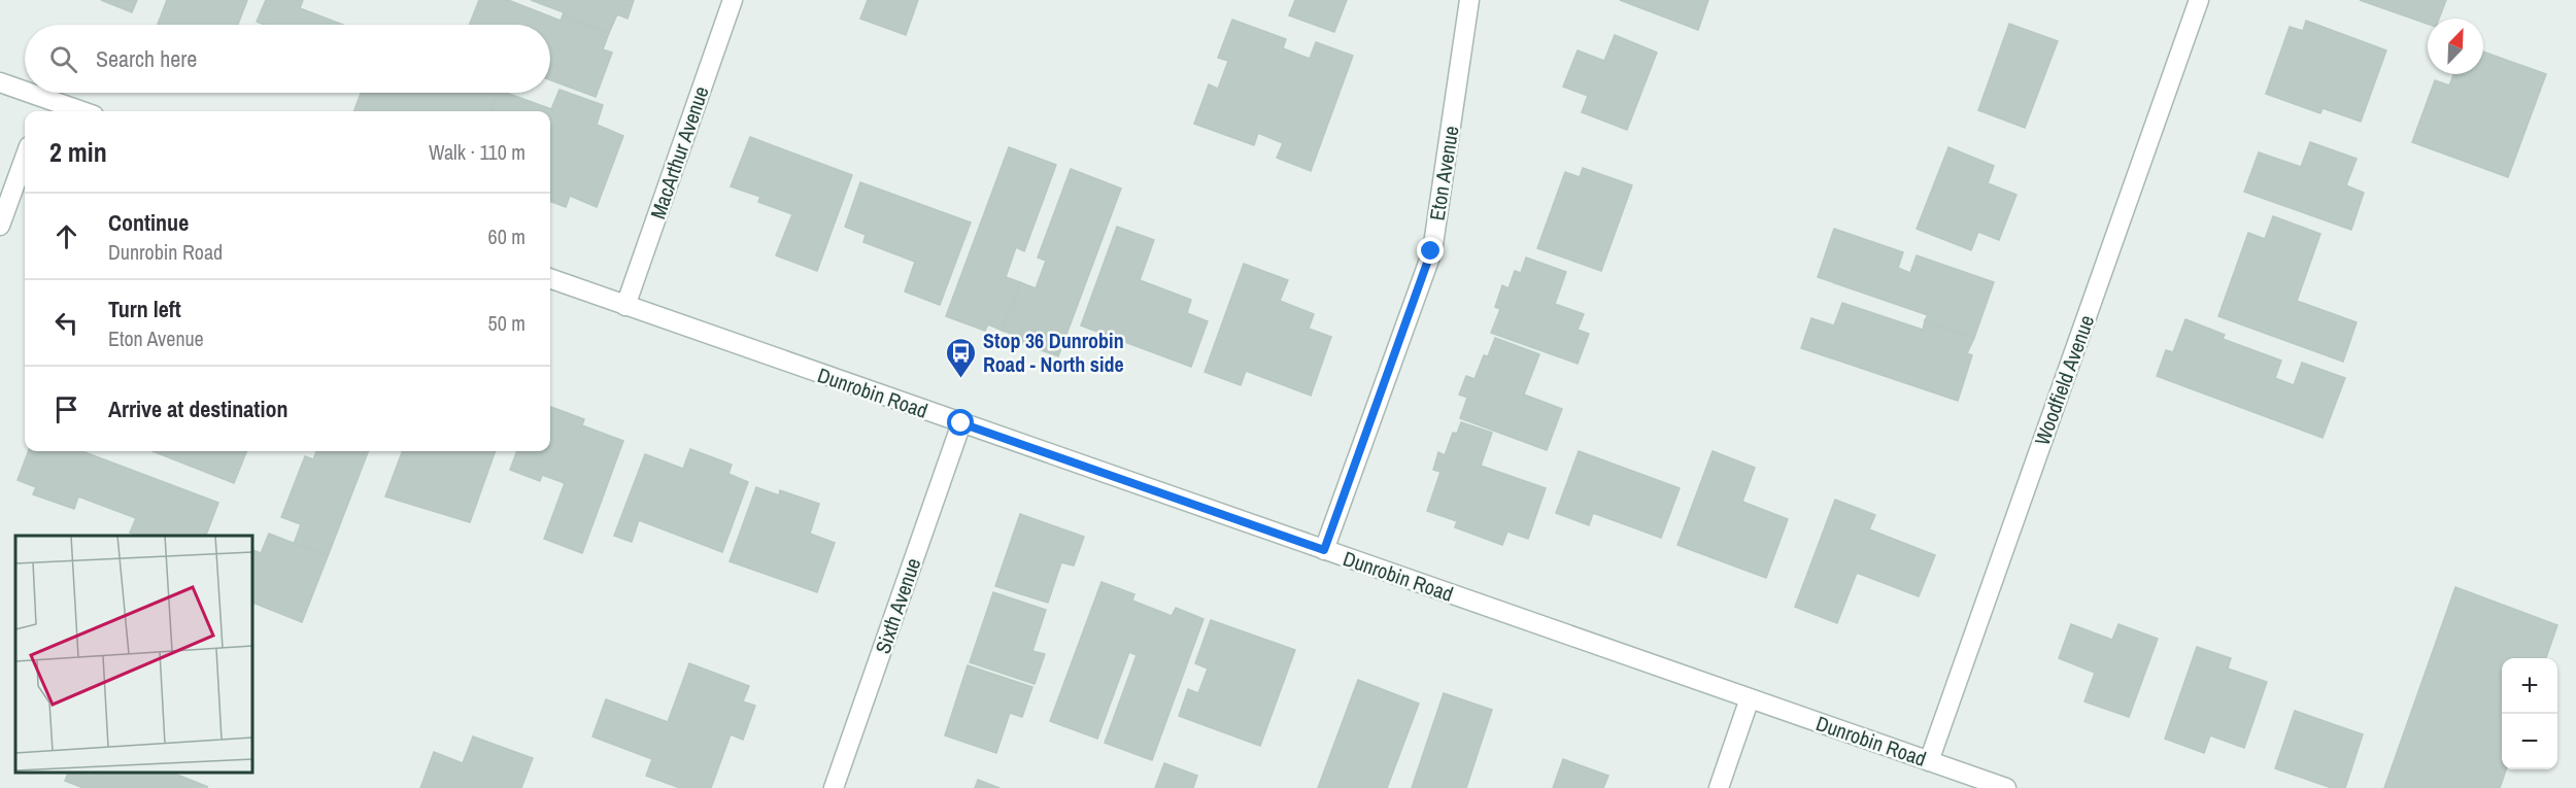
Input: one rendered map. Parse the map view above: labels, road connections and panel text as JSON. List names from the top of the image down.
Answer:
{
  "streets": {
    "street": [
      "MacArthur Avenue",
      "Eton Avenue",
      "Woodfield Avenue",
      "Dunrobin Road",
      "Sixth Avenue"
    ]
  },
  "crossings": [
    ["MacArthur Avenue", "Dunrobin Road"],
    ["Eton Avenue", "Dunrobin Road"],
    ["Woodfield Avenue", "Dunrobin Road"],
    ["Dunrobin Road", "Sixth Avenue"]
  ],
  "places": {
    "bus stop": ["Stop 36 Dunrobin Road - North side"]
  },
  "north": "top right",
  "page": {
    "search": "Search here",
    "heading": ["2 min", "Walk · 110 m"],
    "list": [
      ["Continue", "Dunrobin Road", "60 m"],
      ["Turn left", "Eton Avenue", "50 m"],
      "Arrive at destination"
    ],
    "map_buttons": ["+", "−"]
  }
}
